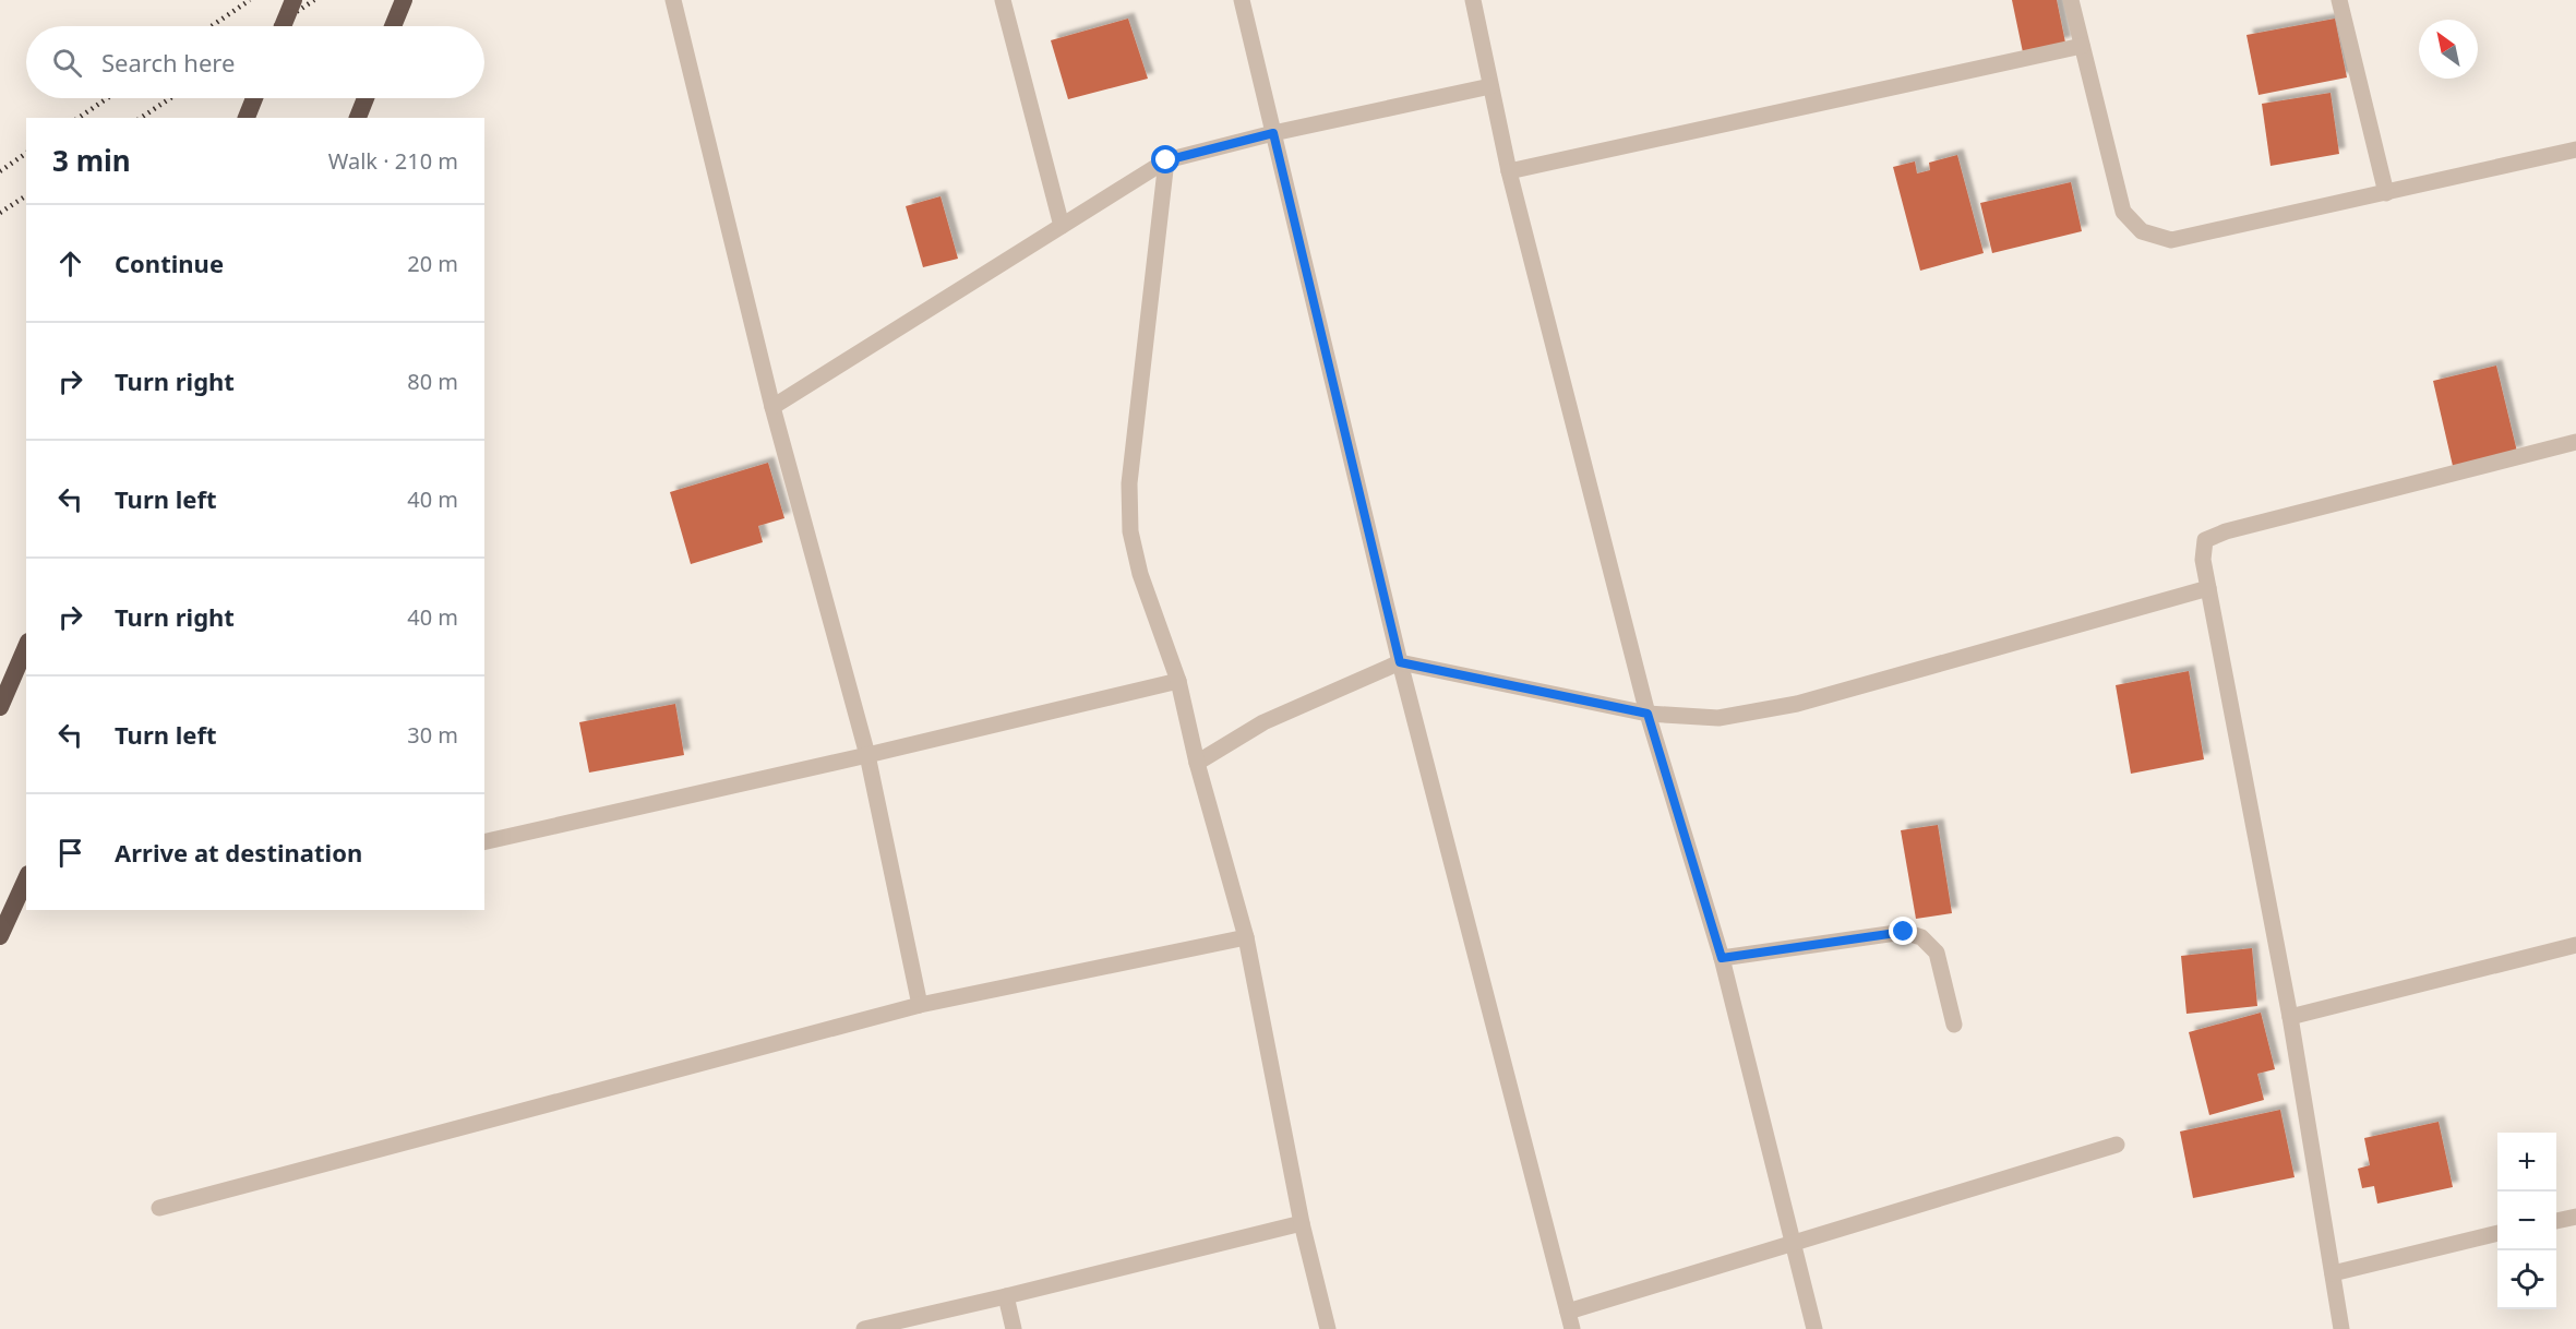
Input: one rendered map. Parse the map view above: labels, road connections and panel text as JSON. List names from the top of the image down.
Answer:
{
  "north": "top left",
  "page": {
    "search": "Search here",
    "heading": ["3 min", "Walk · 210 m"],
    "list": [
      ["Continue", "20 m"],
      ["Turn right", "80 m"],
      ["Turn left", "40 m"],
      ["Turn right", "40 m"],
      ["Turn left", "30 m"],
      "Arrive at destination"
    ],
    "map_buttons": ["+", "−"]
  }
}
